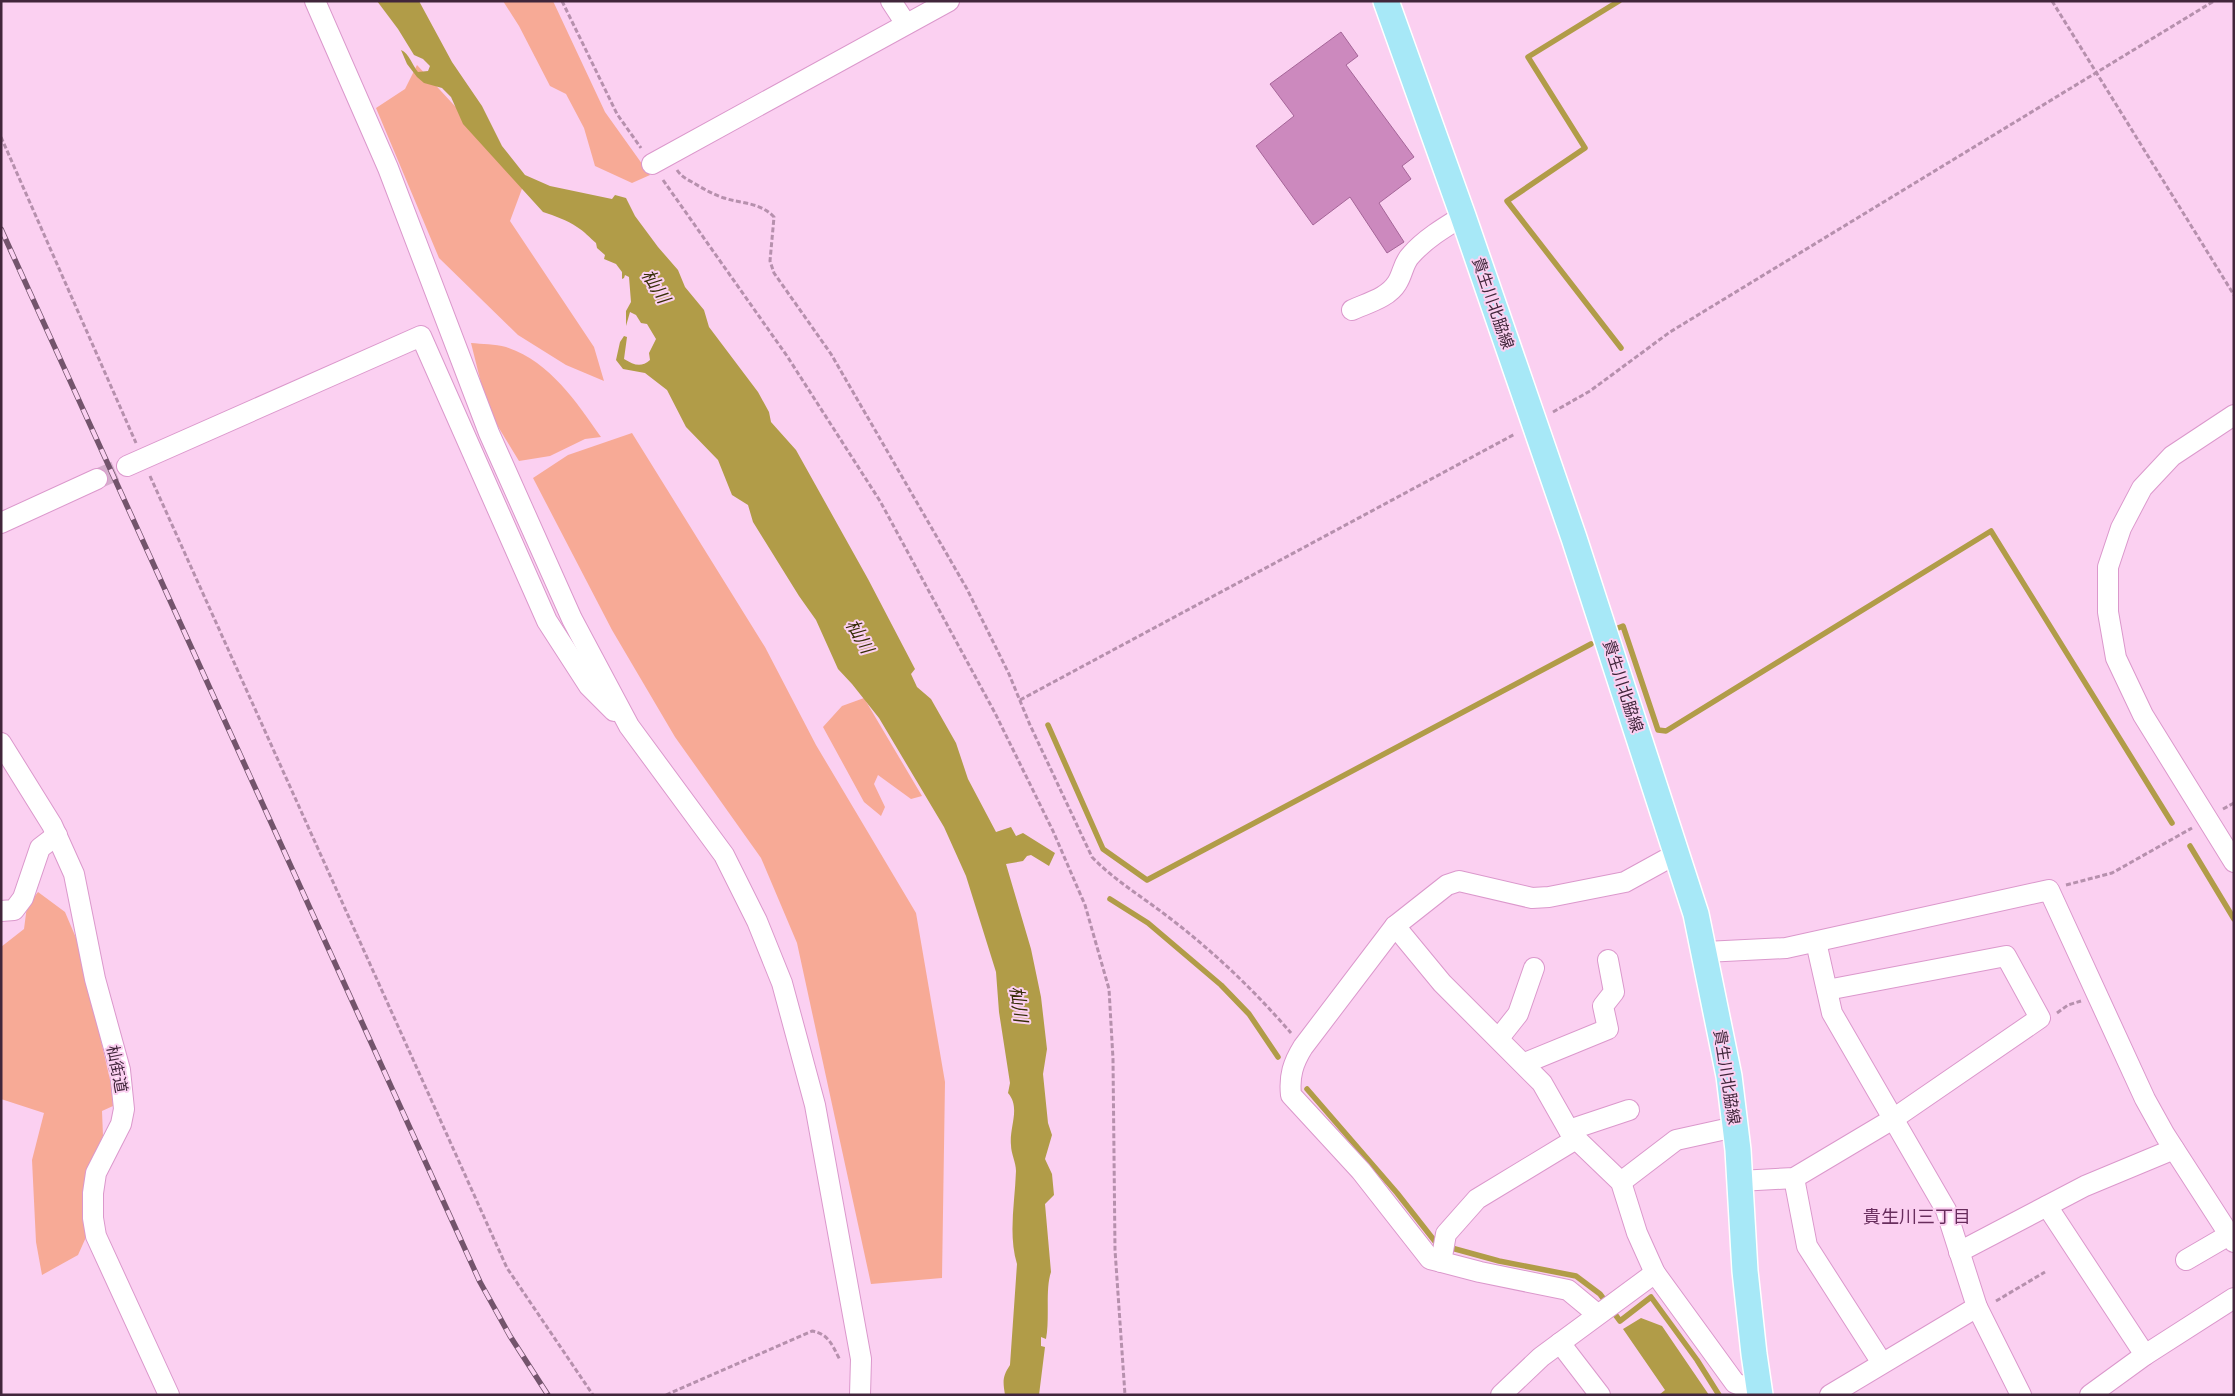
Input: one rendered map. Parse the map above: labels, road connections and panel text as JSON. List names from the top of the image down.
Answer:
{
  "streets": {
    "main road": ["貴生川北脇線"],
    "street": ["杣街道"]
  },
  "districts": ["貴生川三丁目"],
  "water": ["杣川"]
}
